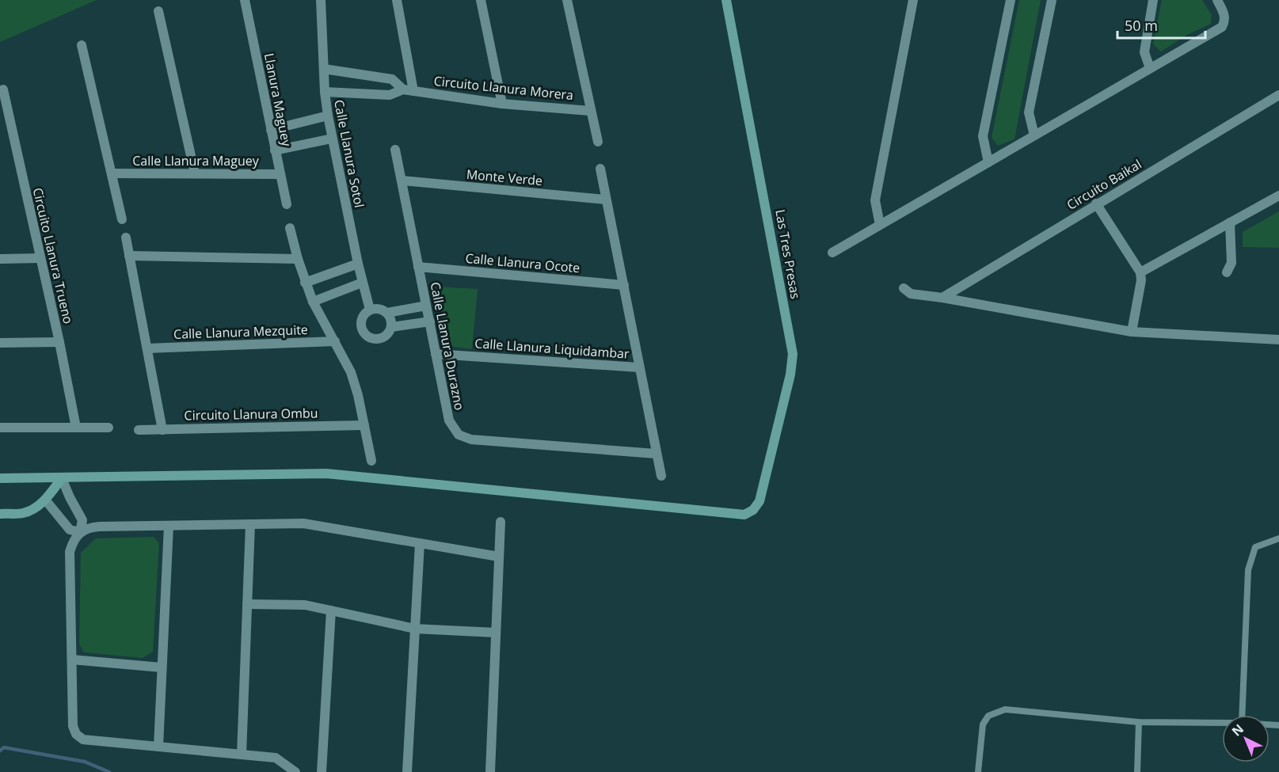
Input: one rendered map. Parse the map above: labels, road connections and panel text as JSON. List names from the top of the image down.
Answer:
{
  "streets": {
    "street": [
      "Circuito Llanura Morera",
      "Llanura Maguey",
      "Calle Llanura Sotol",
      "Calle Llanura Maguey",
      "Monte Verde",
      "Circuito Baikal",
      "Las Tres Presas",
      "Circuito Llanura Trueno",
      "Calle Llanura Ocote",
      "Calle Llanura Mezquite",
      "Calle Llanura Durazno",
      "Calle Llanura Liquidambar",
      "Circuito Llanura Ombu"
    ]
  },
  "crossings": [
    ["Circuito Llanura Morera", "Calle Llanura Sotol"],
    ["Llanura Maguey", "Calle Llanura Maguey"],
    ["Calle Llanura Sotol", "Calle Llanura Maguey"],
    ["Monte Verde", "Calle Llanura Durazno"],
    ["Calle Llanura Ocote", "Calle Llanura Durazno"],
    ["Calle Llanura Durazno", "Calle Llanura Liquidambar"]
  ],
  "scale_bar": "50 m",
  "north": "top left"
}
